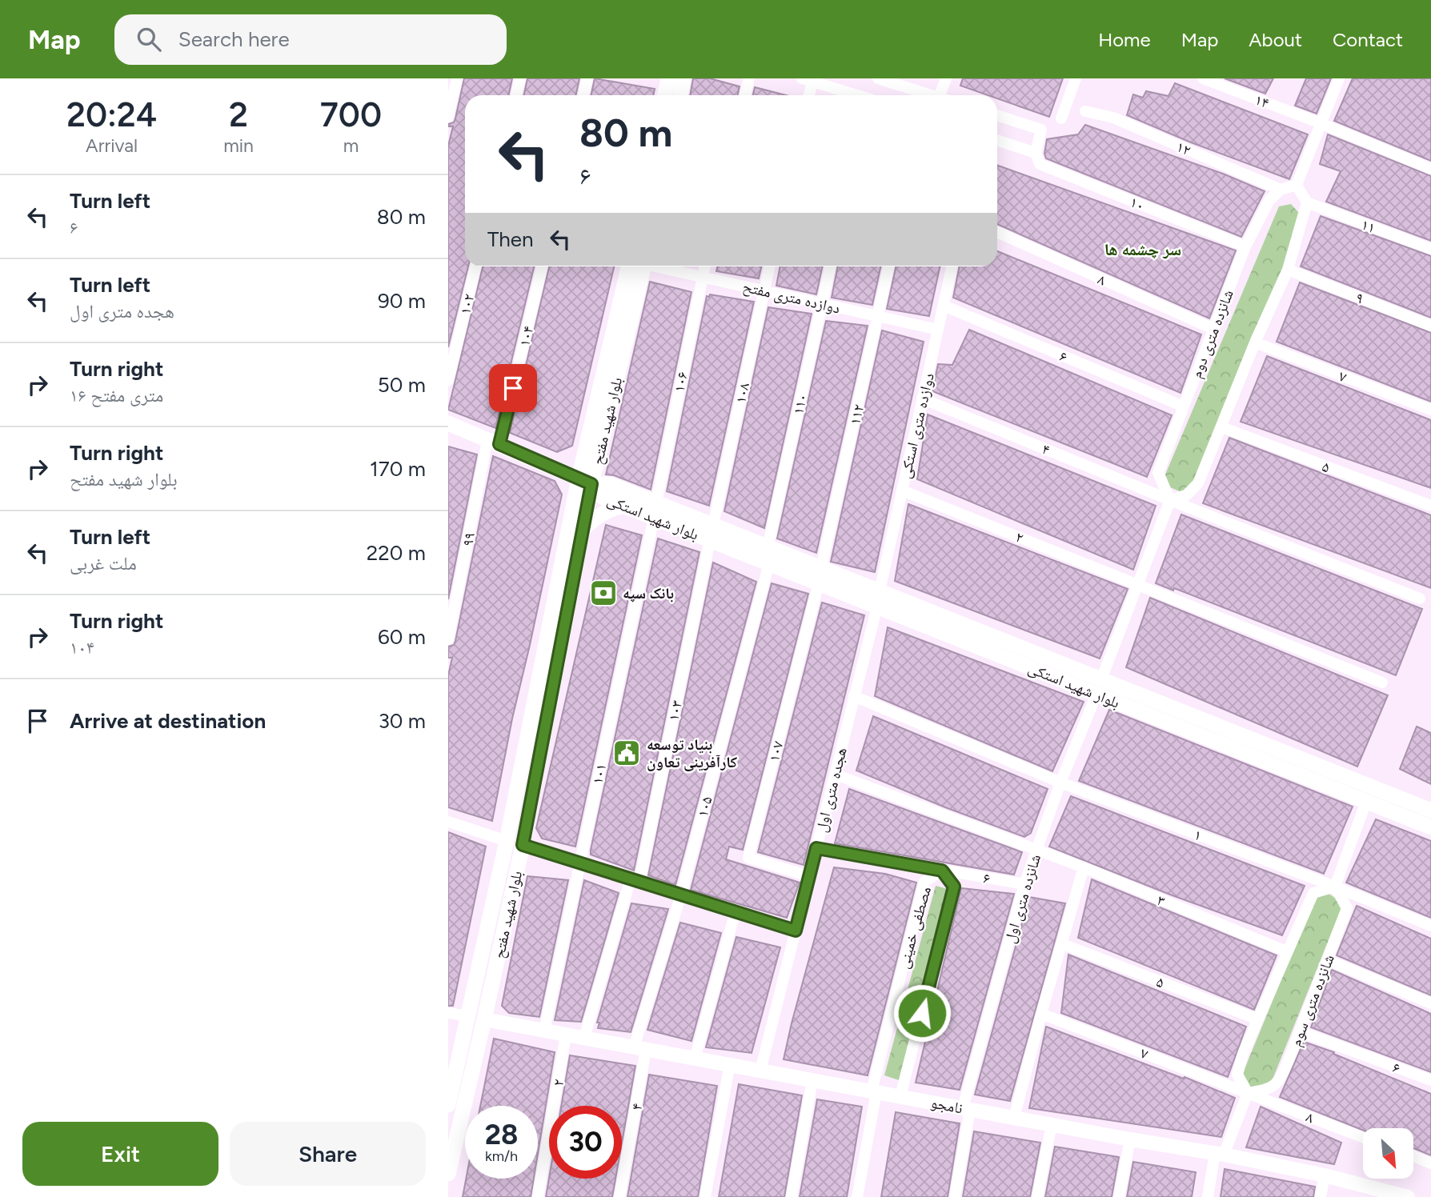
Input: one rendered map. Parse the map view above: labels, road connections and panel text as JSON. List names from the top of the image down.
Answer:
{
  "streets": {
    "main road": ["بلوار شهید مفتح", "بلوار شهید استکی"],
    "street": [
      "۱۴",
      "۱۲",
      "۱۰",
      "۱۱",
      "۸",
      "دوازده متری مفتح",
      "۹",
      "۱۰۲",
      "شانزده متری دوم",
      "۱۰۴",
      "۶",
      "۷",
      "۱۰۶",
      "۱۰۸",
      "۱۱۰",
      "۱۱۲",
      "دوازده متری استکی",
      "۴",
      "۵",
      "۲",
      "۹۹",
      "۱۰۳",
      "۱۰۷",
      "۱۰۱",
      "هجده متری اول",
      "۱۰۵",
      "۱",
      "شانزده متری اول",
      "۳",
      "مصطفی خمینی",
      "شانزده متری سوم",
      "نامجو"
    ]
  },
  "crossings": [
    ["۱۲", "شانزده متری دوم"],
    ["۱۰", "شانزده متری دوم"],
    ["۸", "شانزده متری دوم"],
    ["۸", "۷"],
    ["۸", "شانزده متری سوم"],
    ["دوازده متری مفتح", "۱۰۶"],
    ["دوازده متری مفتح", "۱۰۸"],
    ["دوازده متری مفتح", "۱۱۰"],
    ["دوازده متری مفتح", "۱۱۲"],
    ["دوازده متری مفتح", "دوازده متری استکی"],
    ["شانزده متری دوم", "۶"],
    ["شانزده متری دوم", "۴"],
    ["۱۰۴", "۹۹"],
    ["۶", "دوازده متری استکی"],
    ["۶", "هجده متری اول"],
    ["۶", "شانزده متری اول"],
    ["۶", "مصطفی خمینی"],
    ["۶", "شانزده متری سوم"],
    ["۷", "شانزده متری سوم"],
    ["۱۰۶", "بلوار شهید استکی"],
    ["۱۰۶", "۱۰۱"],
    ["۱۰۸", "بلوار شهید استکی"],
    ["۱۰۸", "۱۰۳"],
    ["۱۱۰", "بلوار شهید استکی"],
    ["۱۱۲", "بلوار شهید استکی"],
    ["۱۱۲", "۱۰۷"],
    ["بلوار شهید مفتح", "بلوار شهید استکی"],
    ["بلوار شهید مفتح", "نامجو"],
    ["دوازده متری استکی", "۴"],
    ["دوازده متری استکی", "بلوار شهید استکی"],
    ["دوازده متری استکی", "۲"],
    ["دوازده متری استکی", "هجده متری اول"],
    ["۴", "۱۰۵"],
    ["۴", "نامجو"],
    ["بلوار شهید استکی", "۱۰۳"],
    ["بلوار شهید استکی", "۱۰۷"],
    ["بلوار شهید استکی", "۱۰۱"],
    ["بلوار شهید استکی", "هجده متری اول"],
    ["بلوار شهید استکی", "۱۰۵"],
    ["بلوار شهید استکی", "شانزده متری اول"],
    ["۲", "نامجو"],
    ["۱۰۳", "نامجو"],
    ["۱۰۷", "هجده متری اول"],
    ["۱۰۱", "نامجو"],
    ["هجده متری اول", "نامجو"],
    ["۱۰۵", "نامجو"],
    ["۱", "شانزده متری اول"],
    ["۱", "شانزده متری سوم"],
    ["شانزده متری اول", "۳"],
    ["شانزده متری اول", "نامجو"],
    ["مصطفی خمینی", "نامجو"]
  ],
  "districts": ["سر چشمه ها"],
  "places": {
    "bank": ["بانک سپه"],
    "public building": ["بنیاد توسعه کارآفرینی تعاون"]
  },
  "north": "bottom right",
  "page": {
    "header": "Map",
    "search": "Search here",
    "nav": [
      "Home",
      "Map",
      "About",
      "Contact"
    ],
    "eta": [
      "20:24",
      "Arrival",
      "2",
      "min",
      "700",
      "m"
    ],
    "turn": ["80 m", "۶"],
    "list": [
      {
        "name": "Turn left",
        "note": "۶",
        "value": "80 m"
      },
      {
        "name": "Turn left",
        "note": "هجده متری اول",
        "value": "90 m"
      },
      {
        "name": "Turn right",
        "note": "۱۶ متری مفتح",
        "value": "50 m"
      },
      {
        "name": "Turn right",
        "note": "بلوار شهید مفتح",
        "value": "170 m"
      },
      {
        "name": "Turn left",
        "note": "ملت غربی",
        "value": "220 m"
      },
      {
        "name": "Turn right",
        "note": "۱۰۴",
        "value": "60 m"
      },
      {
        "name": "Arrive at destination",
        "value": "30 m"
      }
    ],
    "then": "Then",
    "speed": "28 km/h",
    "limit": "30",
    "buttons": ["Exit", "Share"]
  }
}
